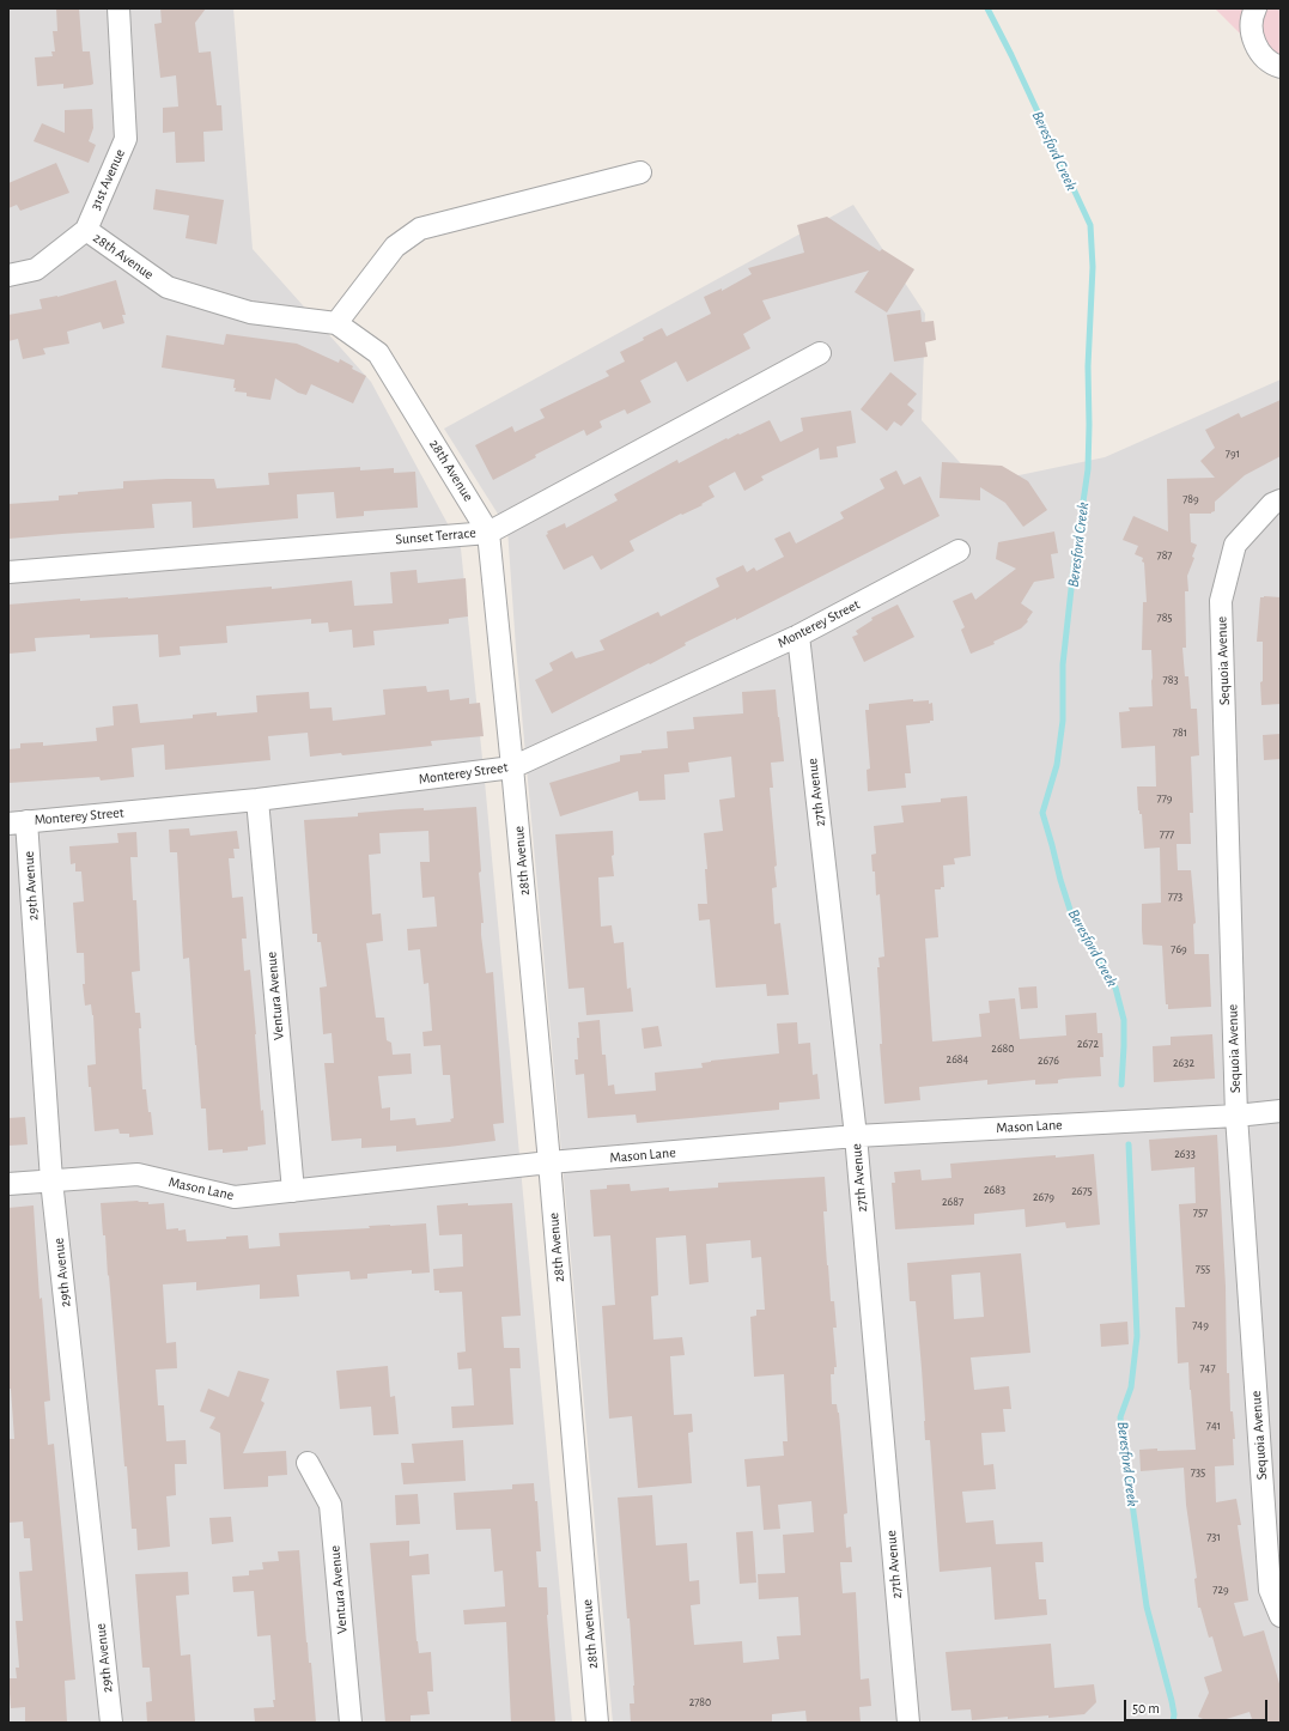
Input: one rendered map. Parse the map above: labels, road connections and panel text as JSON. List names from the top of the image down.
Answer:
{
  "streets": {
    "street": [
      "31st Avenue",
      "28th Avenue",
      "Sunset Terrace",
      "Monterey Street",
      "Sequoia Avenue",
      "27th Avenue",
      "29th Avenue",
      "Ventura Avenue",
      "Mason Lane"
    ]
  },
  "crossings": [
    ["31st Avenue", "28th Avenue"],
    ["28th Avenue", "Sunset Terrace"],
    ["28th Avenue", "Monterey Street"],
    ["28th Avenue", "Mason Lane"],
    ["Monterey Street", "27th Avenue"],
    ["Monterey Street", "29th Avenue"],
    ["Monterey Street", "Ventura Avenue"],
    ["Sequoia Avenue", "Mason Lane"],
    ["27th Avenue", "Mason Lane"],
    ["29th Avenue", "Mason Lane"],
    ["Ventura Avenue", "Mason Lane"]
  ],
  "water": ["Beresford Creek"],
  "house_numbers": [
    "791",
    "789",
    "787",
    "785",
    "783",
    "781",
    "779",
    "777",
    "773",
    "769",
    "2672",
    "2680",
    "2684",
    "2676",
    "2632",
    "2633",
    "2683",
    "2675",
    "2679",
    "2687",
    "757",
    "755",
    "749",
    "747",
    "741",
    "735",
    "731",
    "729",
    "2780"
  ],
  "scale_bar": "50 m"
}
